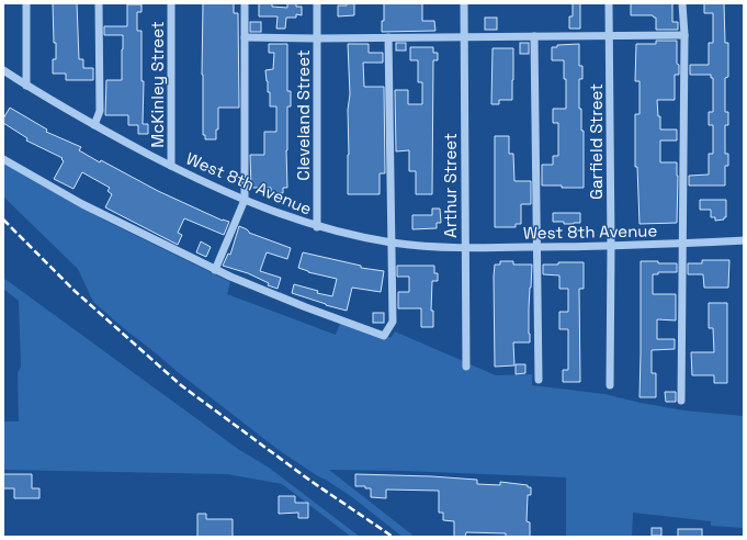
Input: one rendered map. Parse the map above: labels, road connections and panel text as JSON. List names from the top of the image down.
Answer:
{
  "streets": {
    "street": [
      "McKinley Street",
      "Cleveland Street",
      "Garfield Street",
      "West 8th Avenue",
      "Arthur Street"
    ]
  },
  "crossings": [
    ["McKinley Street", "West 8th Avenue"],
    ["Cleveland Street", "West 8th Avenue"],
    ["Garfield Street", "West 8th Avenue"],
    ["West 8th Avenue", "Arthur Street"]
  ]
}
